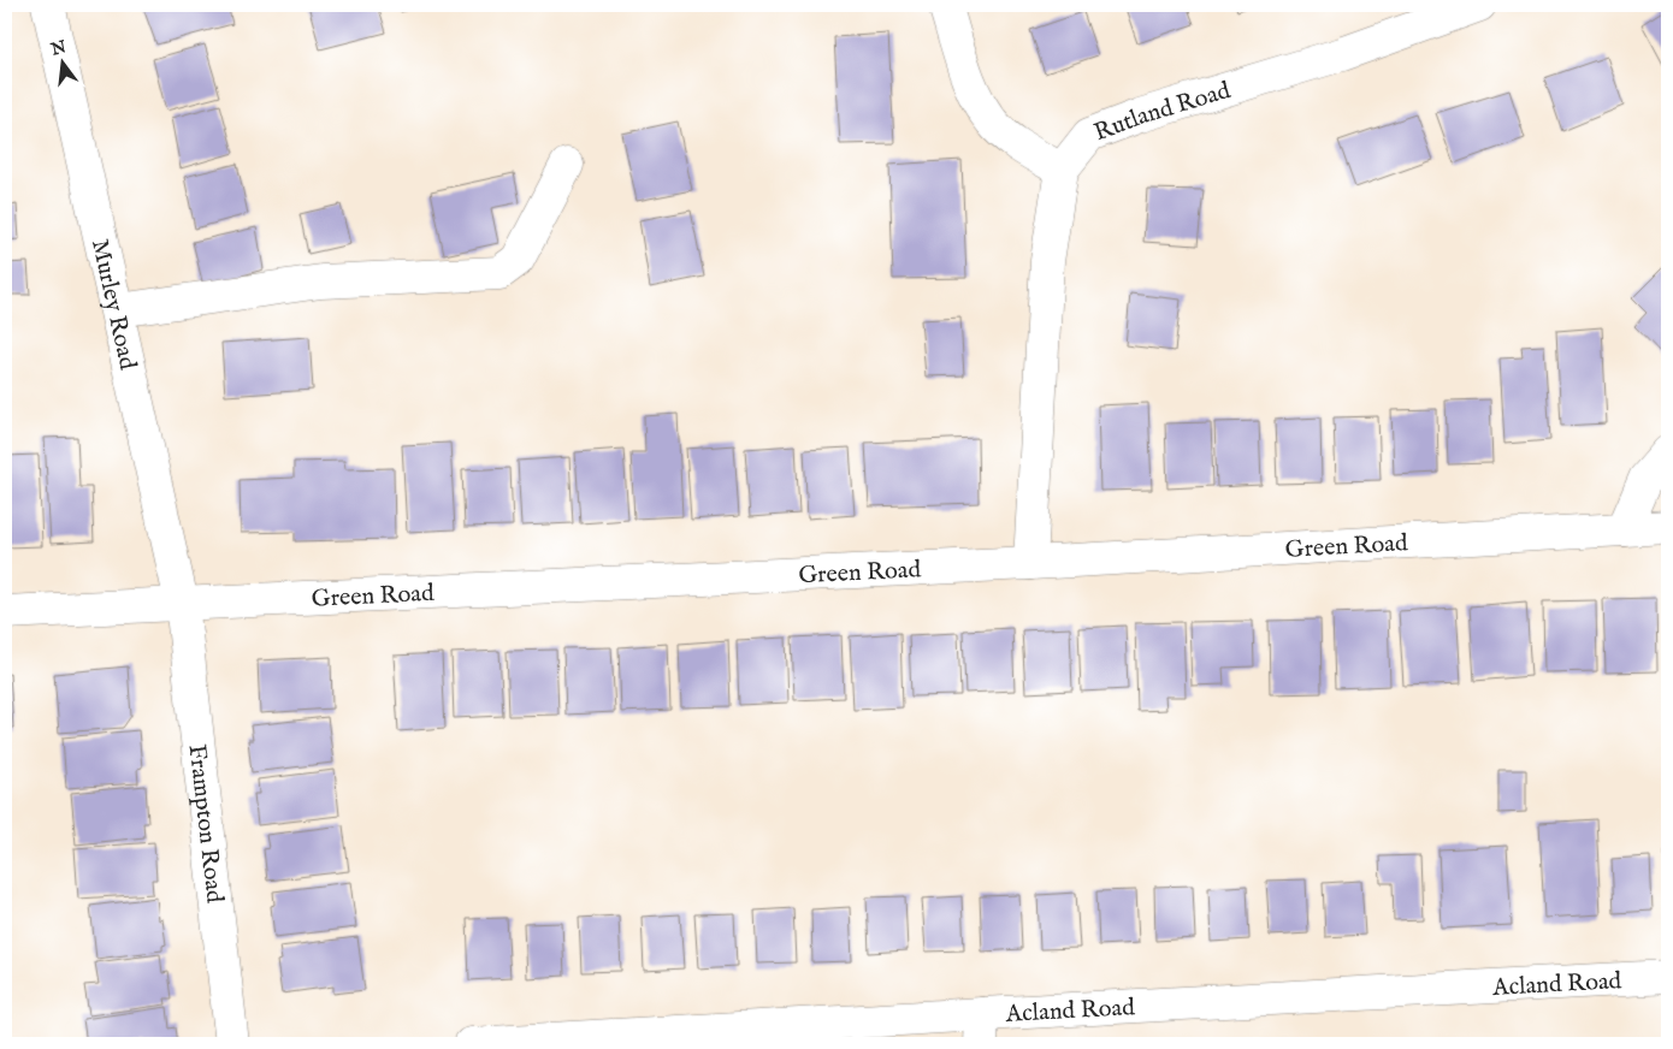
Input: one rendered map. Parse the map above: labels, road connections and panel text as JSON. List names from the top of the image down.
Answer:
{
  "streets": {
    "street": [
      "Rutland Road",
      "Murley Road",
      "Green Road",
      "Frampton Road",
      "Acland Road"
    ]
  },
  "crossings": [
    ["Rutland Road", "Green Road"],
    ["Murley Road", "Green Road"],
    ["Murley Road", "Frampton Road"],
    ["Green Road", "Frampton Road"]
  ],
  "north": "top"
}
